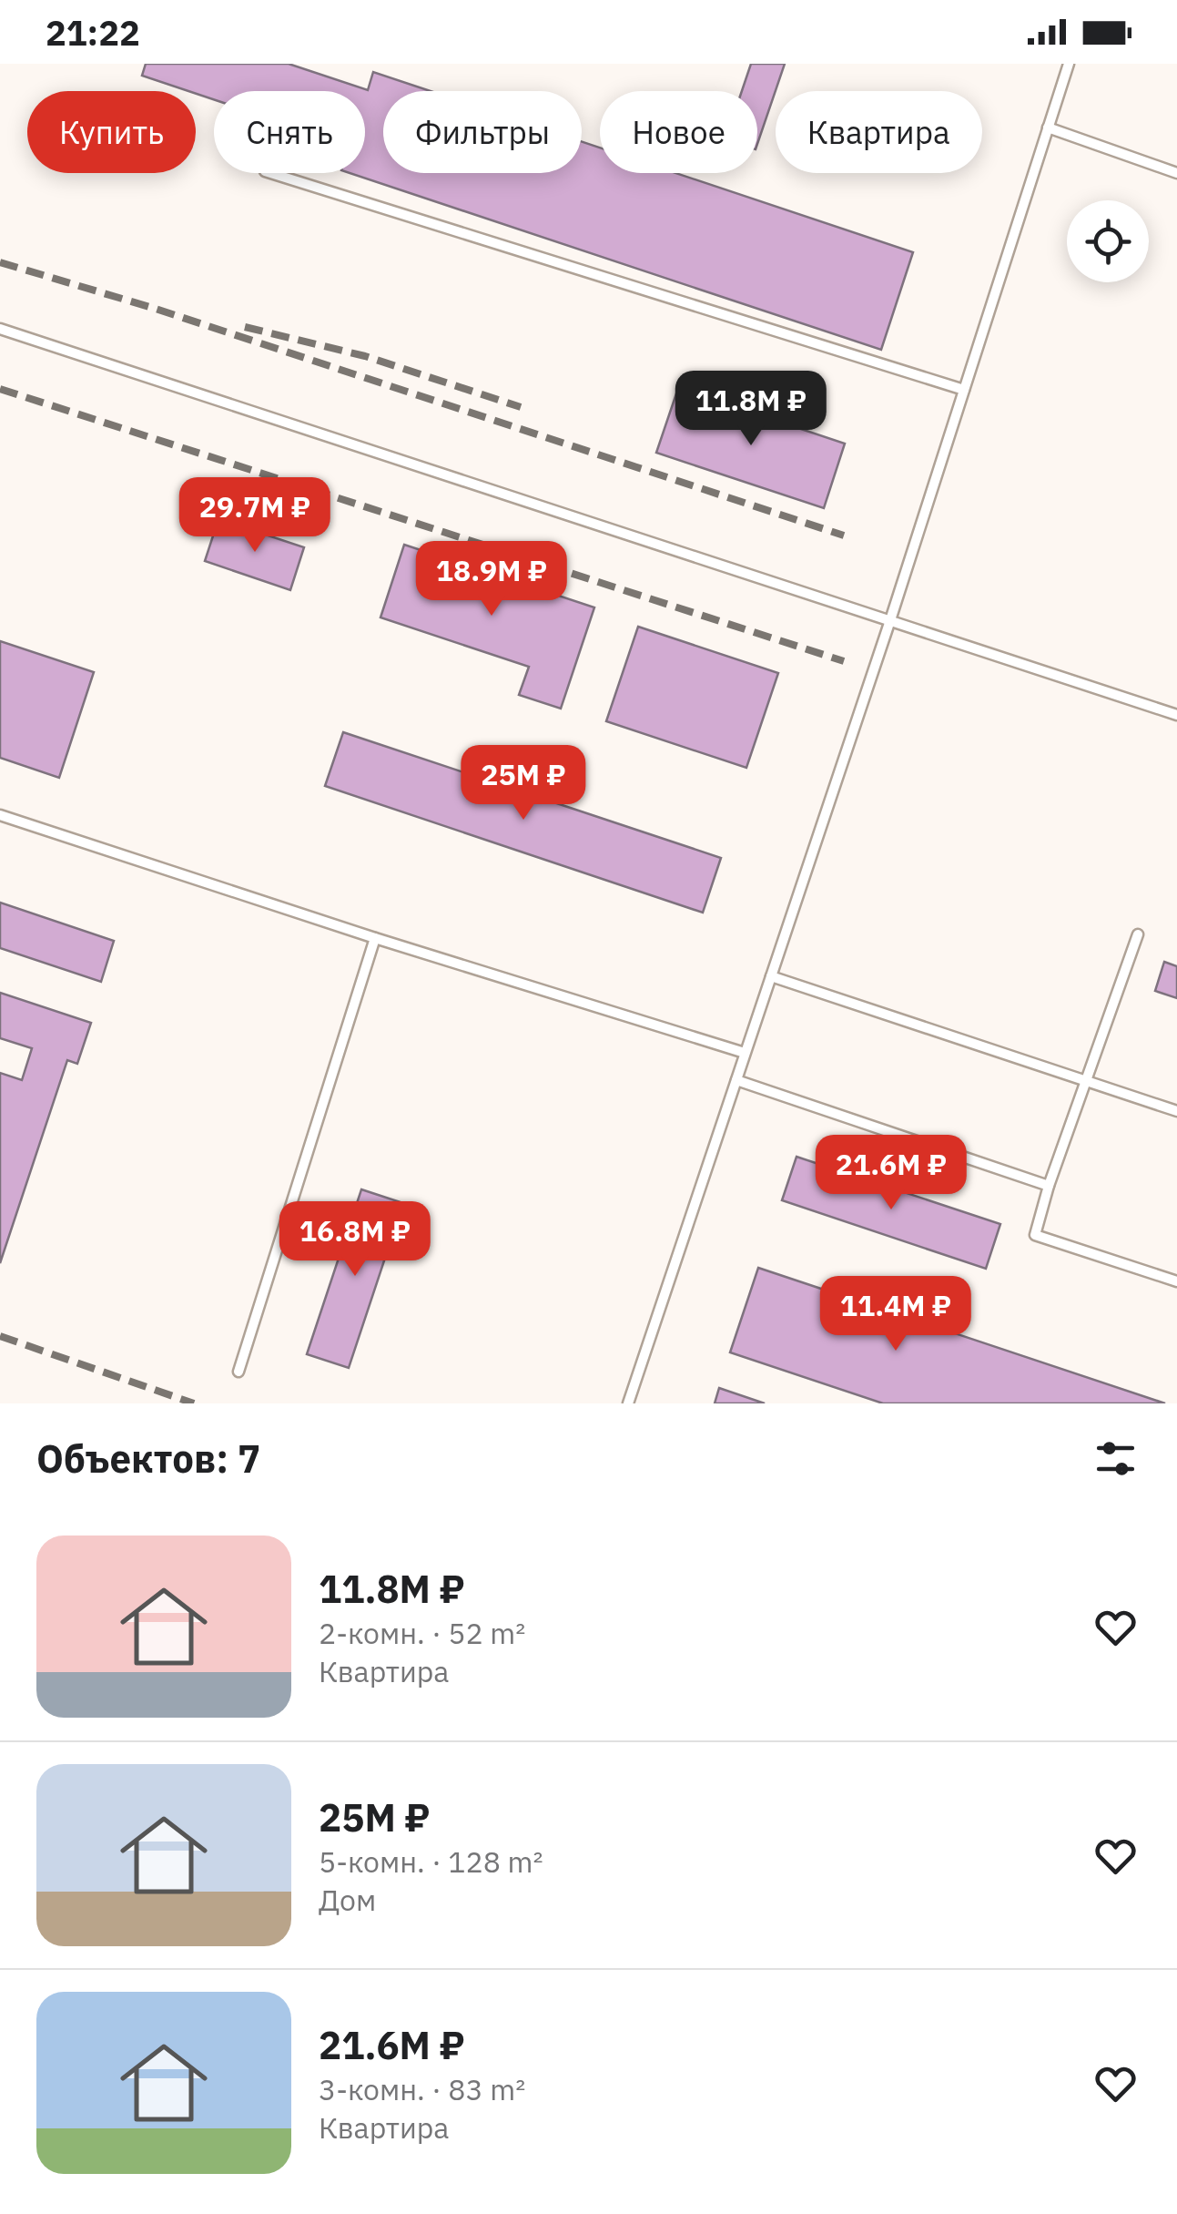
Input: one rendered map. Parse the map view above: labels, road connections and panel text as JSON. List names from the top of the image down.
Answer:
{
  "page": {
    "status": "21:22",
    "chip": [
      "Купить",
      "Снять",
      "Фильтры",
      "Новое",
      "Квартира"
    ],
    "price": [
      "11.8M ₽",
      "29.7M ₽",
      "18.9M ₽",
      "25M ₽",
      "21.6M ₽",
      "16.8M ₽",
      "11.4M ₽"
    ],
    "heading": "Объектов: 7",
    "list": [
      {
        "name": "11.8M ₽",
        "note": "2-комн. · 52 m² · Квартира"
      },
      {
        "name": "25M ₽",
        "note": "5-комн. · 128 m² · Дом"
      },
      {
        "name": "21.6M ₽",
        "note": "3-комн. · 83 m² · Квартира"
      }
    ]
  }
}
